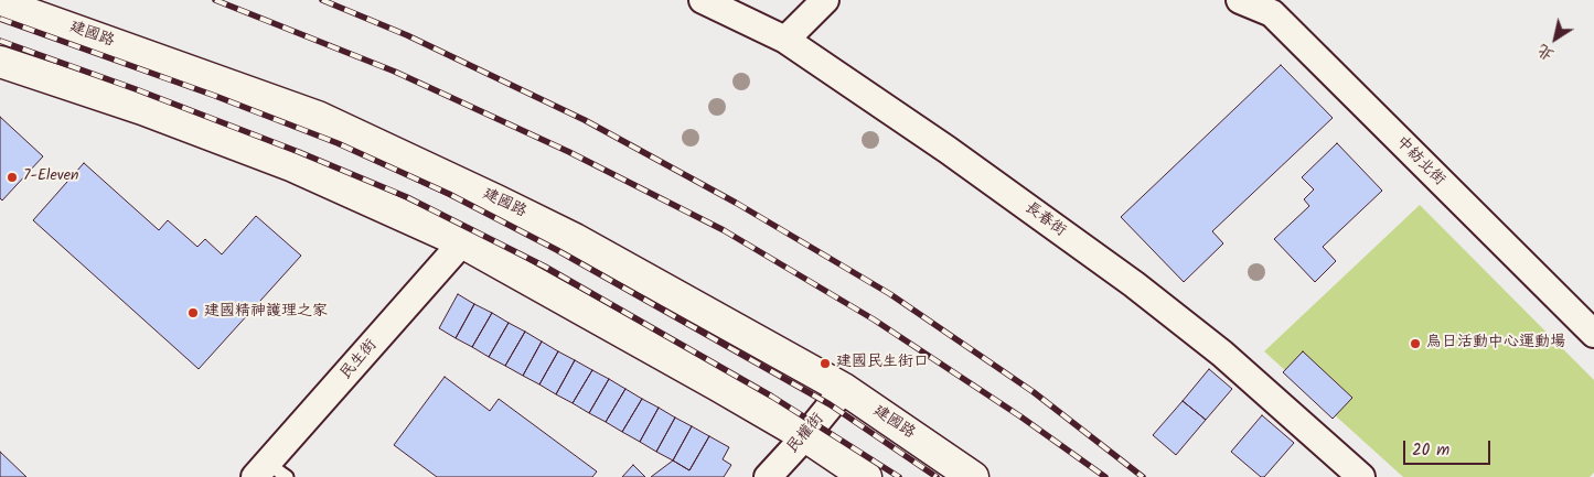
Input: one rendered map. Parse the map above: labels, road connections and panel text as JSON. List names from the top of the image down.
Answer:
{
  "streets": {
    "main road": ["建國路"],
    "street": [
      "中紡北街",
      "長春街",
      "民生街",
      "民權街"
    ]
  },
  "crossings": [
    ["建國路", "民權街"]
  ],
  "places": [
    "7-Eleven",
    "建國精神護理之家",
    "烏日活動中心運動場",
    "建國民生街口"
  ],
  "scale_bar": "20 m",
  "north": "bottom left"
}
